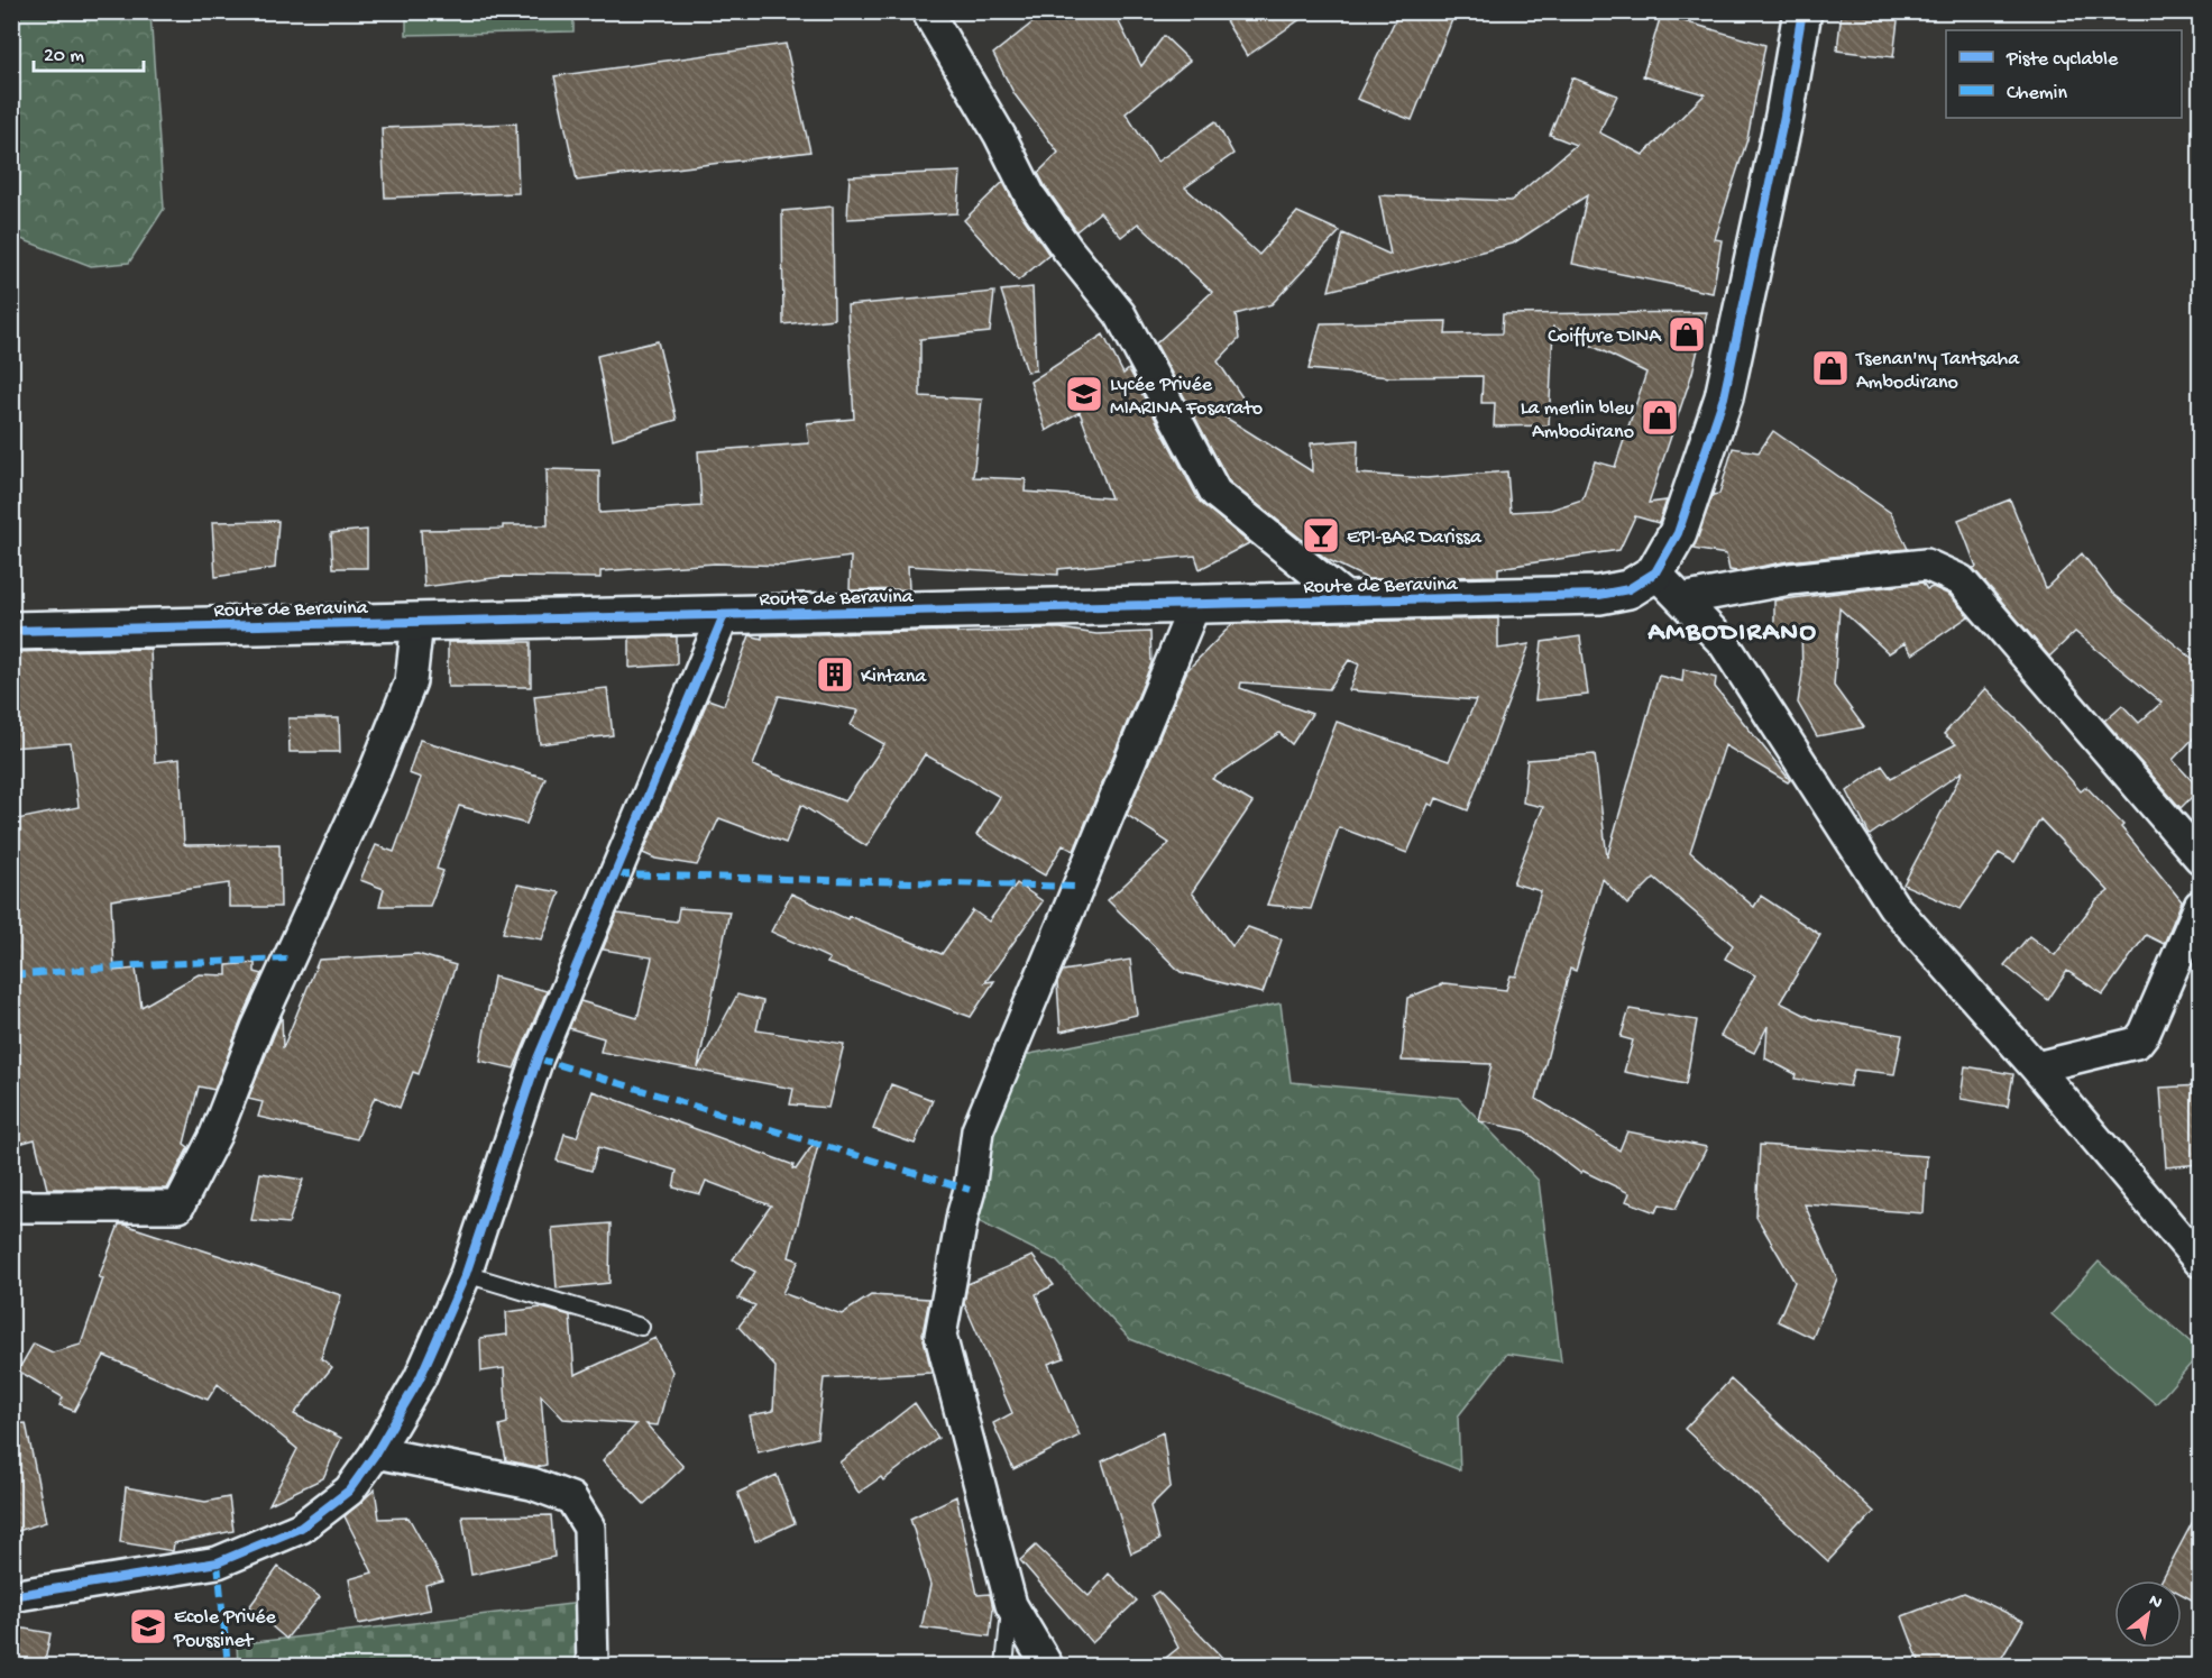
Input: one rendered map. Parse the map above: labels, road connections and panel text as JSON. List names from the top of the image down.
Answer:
{
  "streets": {
    "street": ["Route de Beravina"]
  },
  "districts": ["AMBODIRANO"],
  "places": {
    "shop": ["Coiffure DINA", "Tsenan'ny Tantsaha Ambodirano", "La merlin bleu Ambodirano"],
    "school or university": ["Lycée Privée MIARINA Fosarato", "Ecole Privée Poussinet"],
    "bar": ["EPI-BAR Darissa"],
    "building": ["Kintana"]
  },
  "legend": ["Piste cyclable", "Chemin"],
  "scale_bar": "20 m",
  "north": "top right"
}
